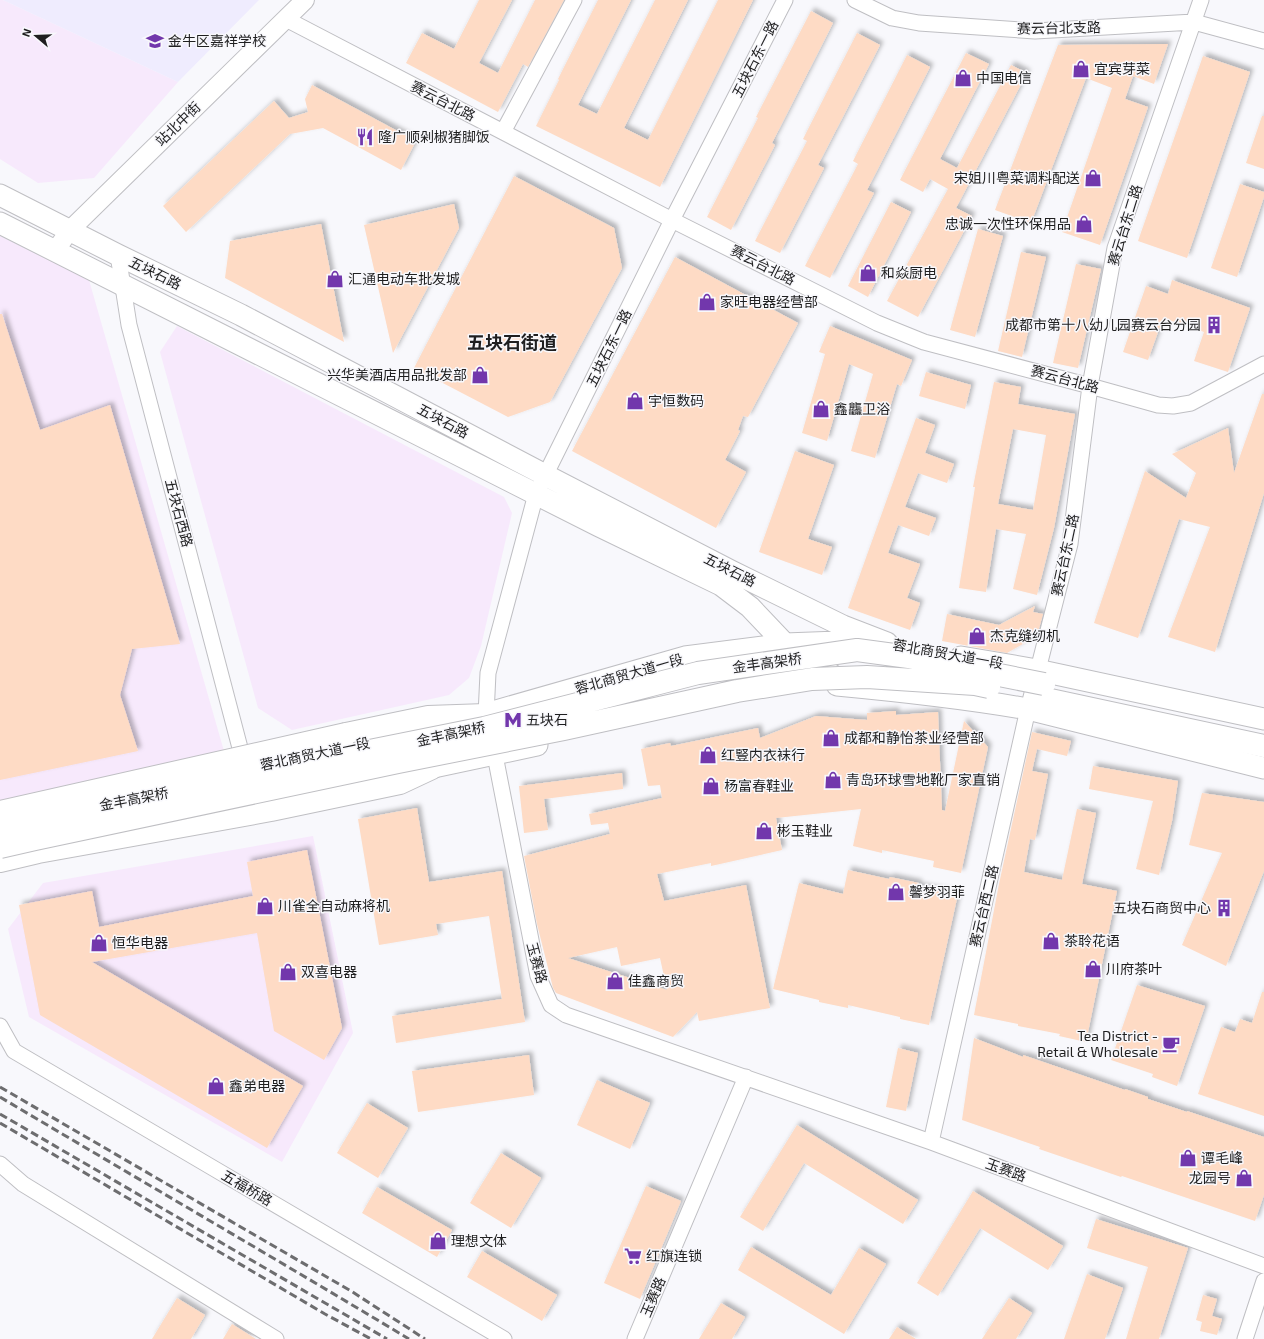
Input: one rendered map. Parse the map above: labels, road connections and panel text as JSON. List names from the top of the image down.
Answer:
{
  "streets": {
    "highway": ["蓉北商贸大道一段", "金丰高架桥"],
    "main road": ["五块石路"],
    "street": [
      "赛云台北支路",
      "五块石东一路",
      "赛云台北路",
      "站北中街",
      "赛云台东二路",
      "五块石西路",
      "赛云台西二路",
      "玉赛路",
      "五福桥路"
    ]
  },
  "crossings": [
    ["赛云台北支路", "赛云台东二路"],
    ["五块石东一路", "赛云台北路"],
    ["五块石东一路", "五块石路"],
    ["五块石东一路", "蓉北商贸大道一段"],
    ["五块石东一路", "玉赛路"],
    ["赛云台北路", "站北中街"],
    ["赛云台北路", "赛云台东二路"],
    ["站北中街", "五块石路"],
    ["赛云台东二路", "蓉北商贸大道一段"],
    ["赛云台东二路", "金丰高架桥"],
    ["赛云台东二路", "赛云台西二路"],
    ["五块石路", "五块石西路"],
    ["五块石路", "蓉北商贸大道一段"],
    ["五块石西路", "蓉北商贸大道一段"],
    ["蓉北商贸大道一段", "金丰高架桥"],
    ["蓉北商贸大道一段", "赛云台西二路"],
    ["蓉北商贸大道一段", "玉赛路"],
    ["金丰高架桥", "赛云台西二路"],
    ["赛云台西二路", "玉赛路"]
  ],
  "districts": ["五块石街道"],
  "places": {
    "school or university": ["金牛区嘉祥学校"],
    "shop": [
      "宜宾芽菜",
      "中国电信",
      "宋姐川粤菜调料配送",
      "忠诚一次性环保用品",
      "和焱厨电",
      "汇通电动车批发城",
      "家旺电器经营部",
      "兴华美酒店用品批发部",
      "宇恒数码",
      "鑫龘卫浴",
      "杰克缝纫机",
      "成都和静怡茶业经营部",
      "红豎内衣袜行",
      "青岛环球雪地靴厂家直销",
      "杨富春鞋业",
      "彬玉鞋业",
      "馨梦羽菲",
      "川雀全自动麻将机",
      "茶聆花语",
      "恒华电器",
      "川府茶叶",
      "双喜电器",
      "佳鑫商贸",
      "鑫弟电器",
      "谭毛峰",
      "龙园号",
      "理想文体"
    ],
    "restaurant": ["隆广顺剁椒猪脚饭"],
    "building": ["成都市第十八幼儿园赛云台分园", "五块石商贸中心"],
    "metro station": ["五块石"],
    "cafe": ["Tea District - Retail & Wholesale"],
    "supermarket": ["红旗连锁"]
  },
  "north": "left"
}
